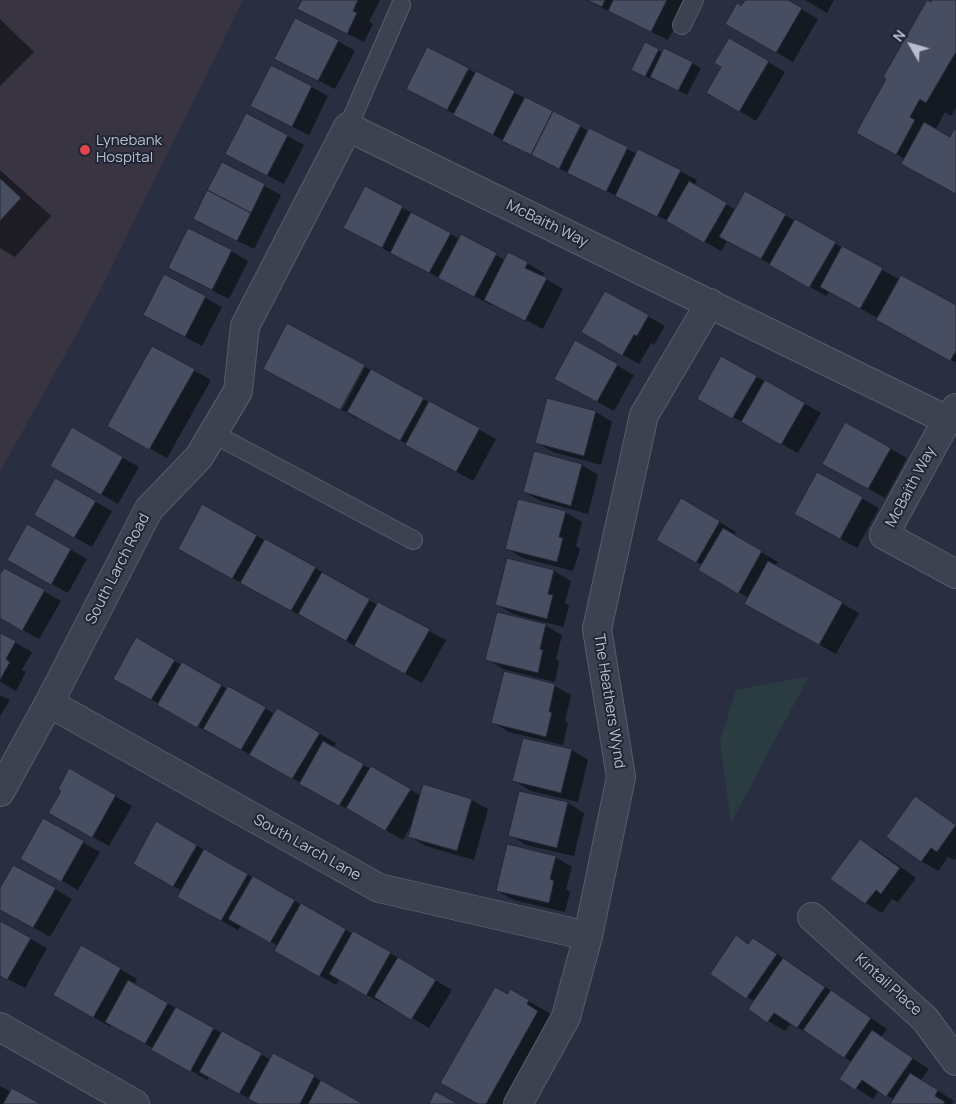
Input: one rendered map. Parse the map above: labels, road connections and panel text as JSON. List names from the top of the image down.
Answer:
{
  "streets": {
    "street": [
      "McBaith Way",
      "South Larch Road",
      "The Heathers Wynd",
      "South Larch Lane",
      "Kintail Place"
    ]
  },
  "crossings": [
    ["McBaith Way", "South Larch Road"],
    ["McBaith Way", "The Heathers Wynd"],
    ["South Larch Road", "South Larch Lane"],
    ["The Heathers Wynd", "South Larch Lane"]
  ],
  "places": ["Lynebank Hospital"],
  "north": "top left"
}
